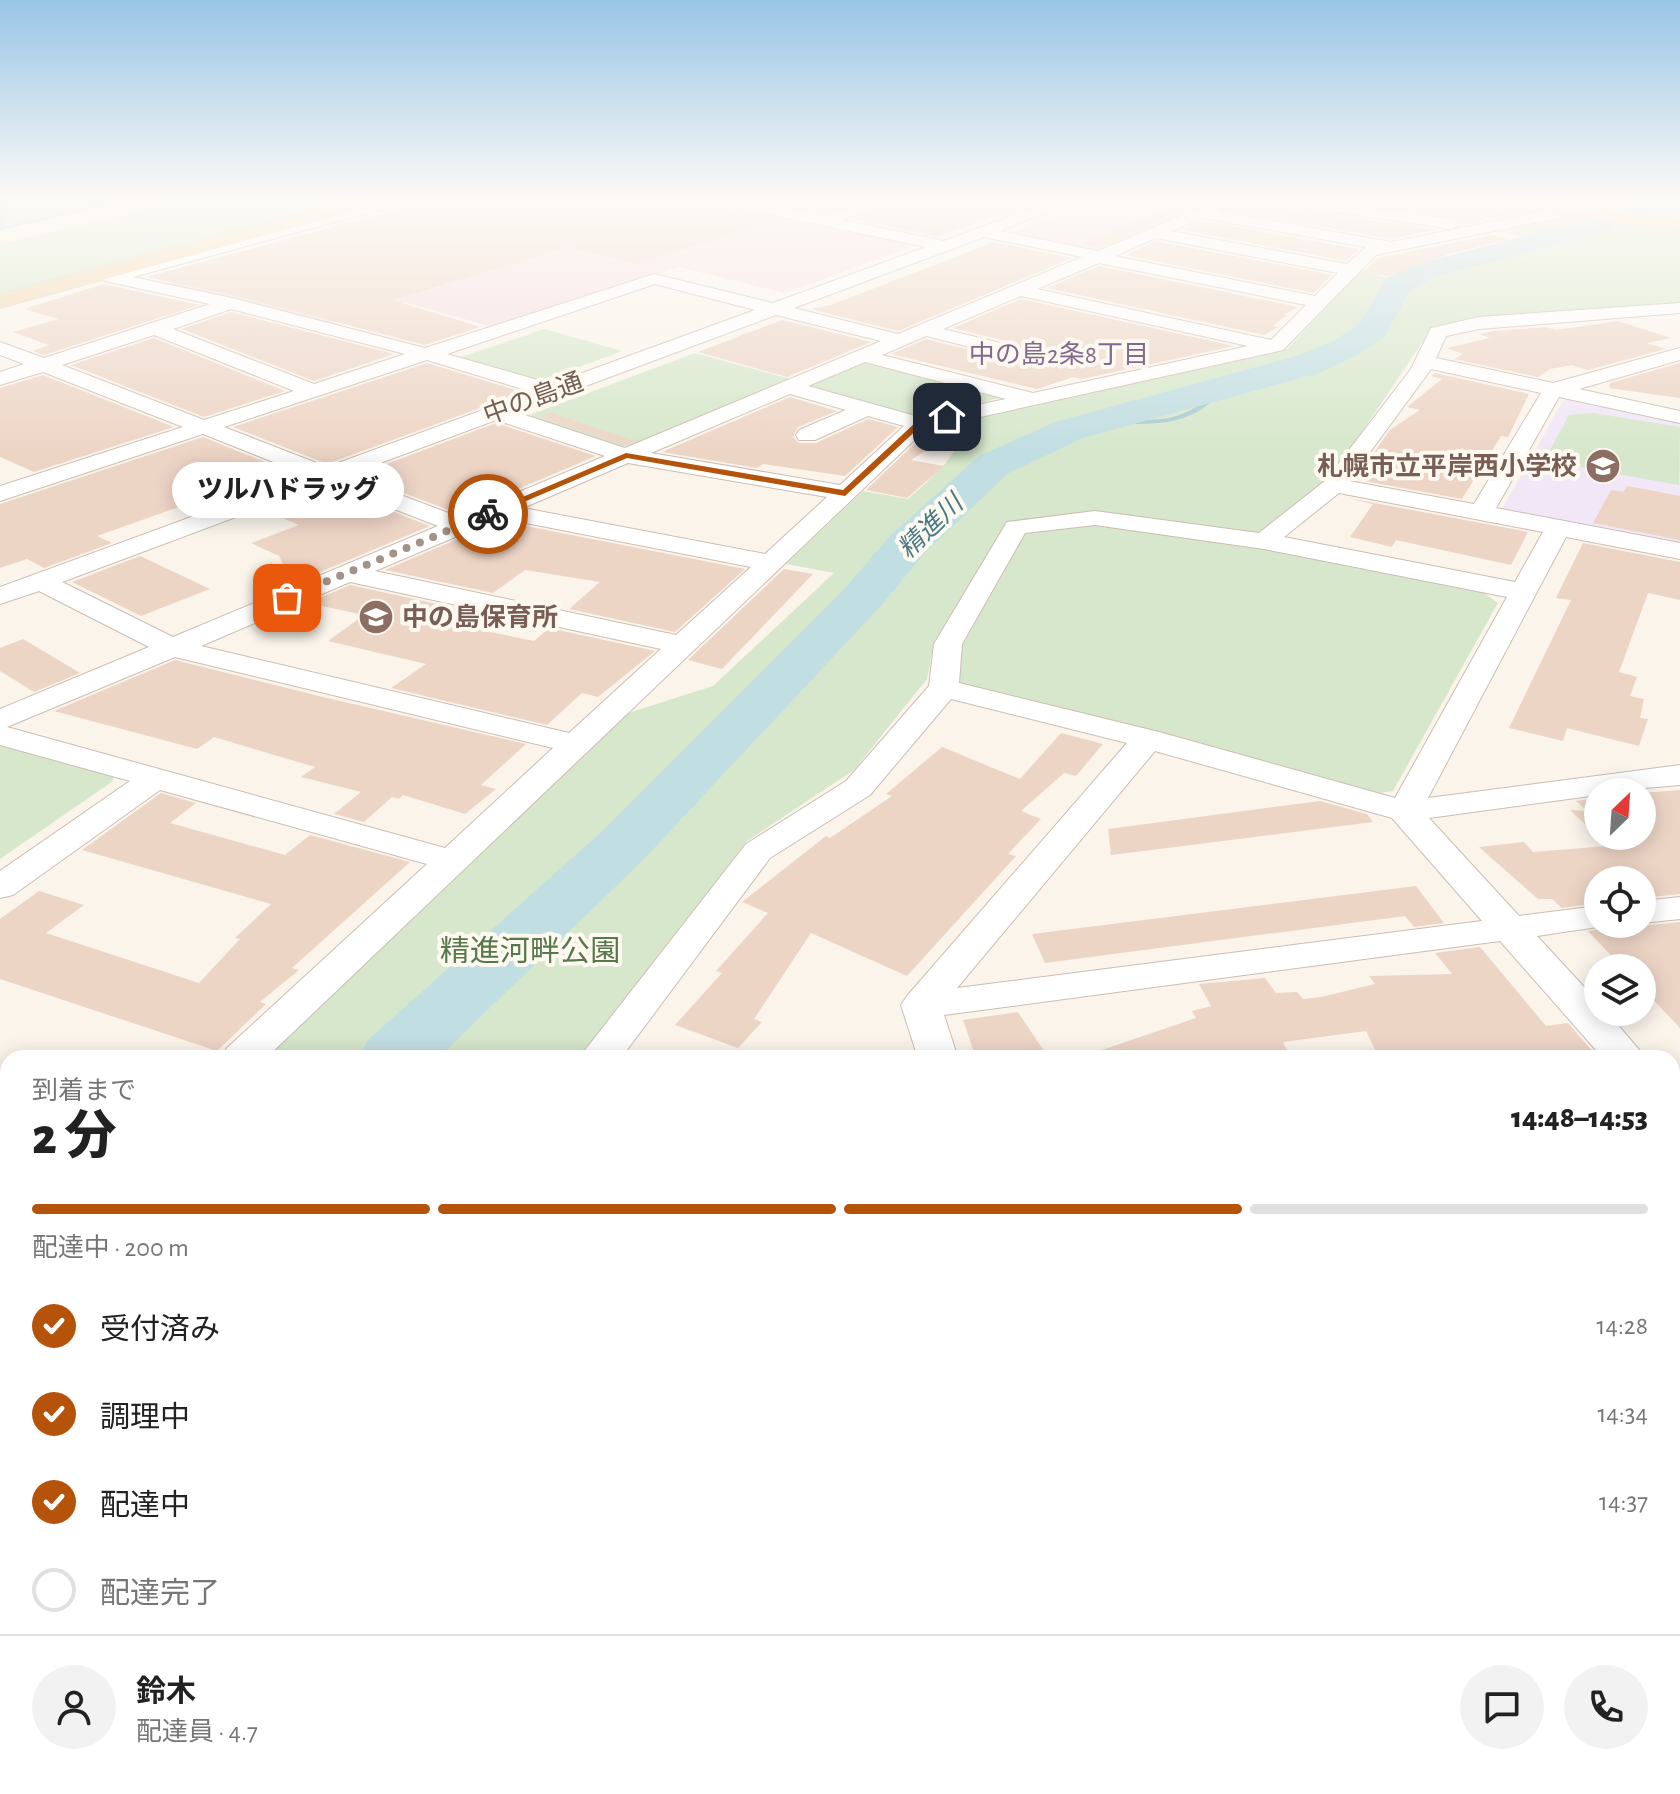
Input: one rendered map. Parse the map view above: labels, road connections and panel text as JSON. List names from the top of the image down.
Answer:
{
  "streets": {
    "street": ["中の島通"]
  },
  "districts": ["中の島2条8丁目"],
  "water": ["精進川"],
  "parks": ["精進河畔公園"],
  "places": {
    "school or university": ["札幌市立平岸西小学校", "中の島保育所"],
    "other": ["ツルハドラッグ"]
  },
  "north": "top right",
  "page": {
    "bubble": "ツルハドラッグ",
    "heading": ["2 分", "到着まで", "14:48–14:53"],
    "panel": ["鈴木", "配達員 · 4.7"],
    "bar": "配達中 · 200 m",
    "list": [
      ["受付済み", "14:28"],
      ["調理中", "14:34"],
      ["配達中", "14:37"],
      "配達完了"
    ]
  }
}
